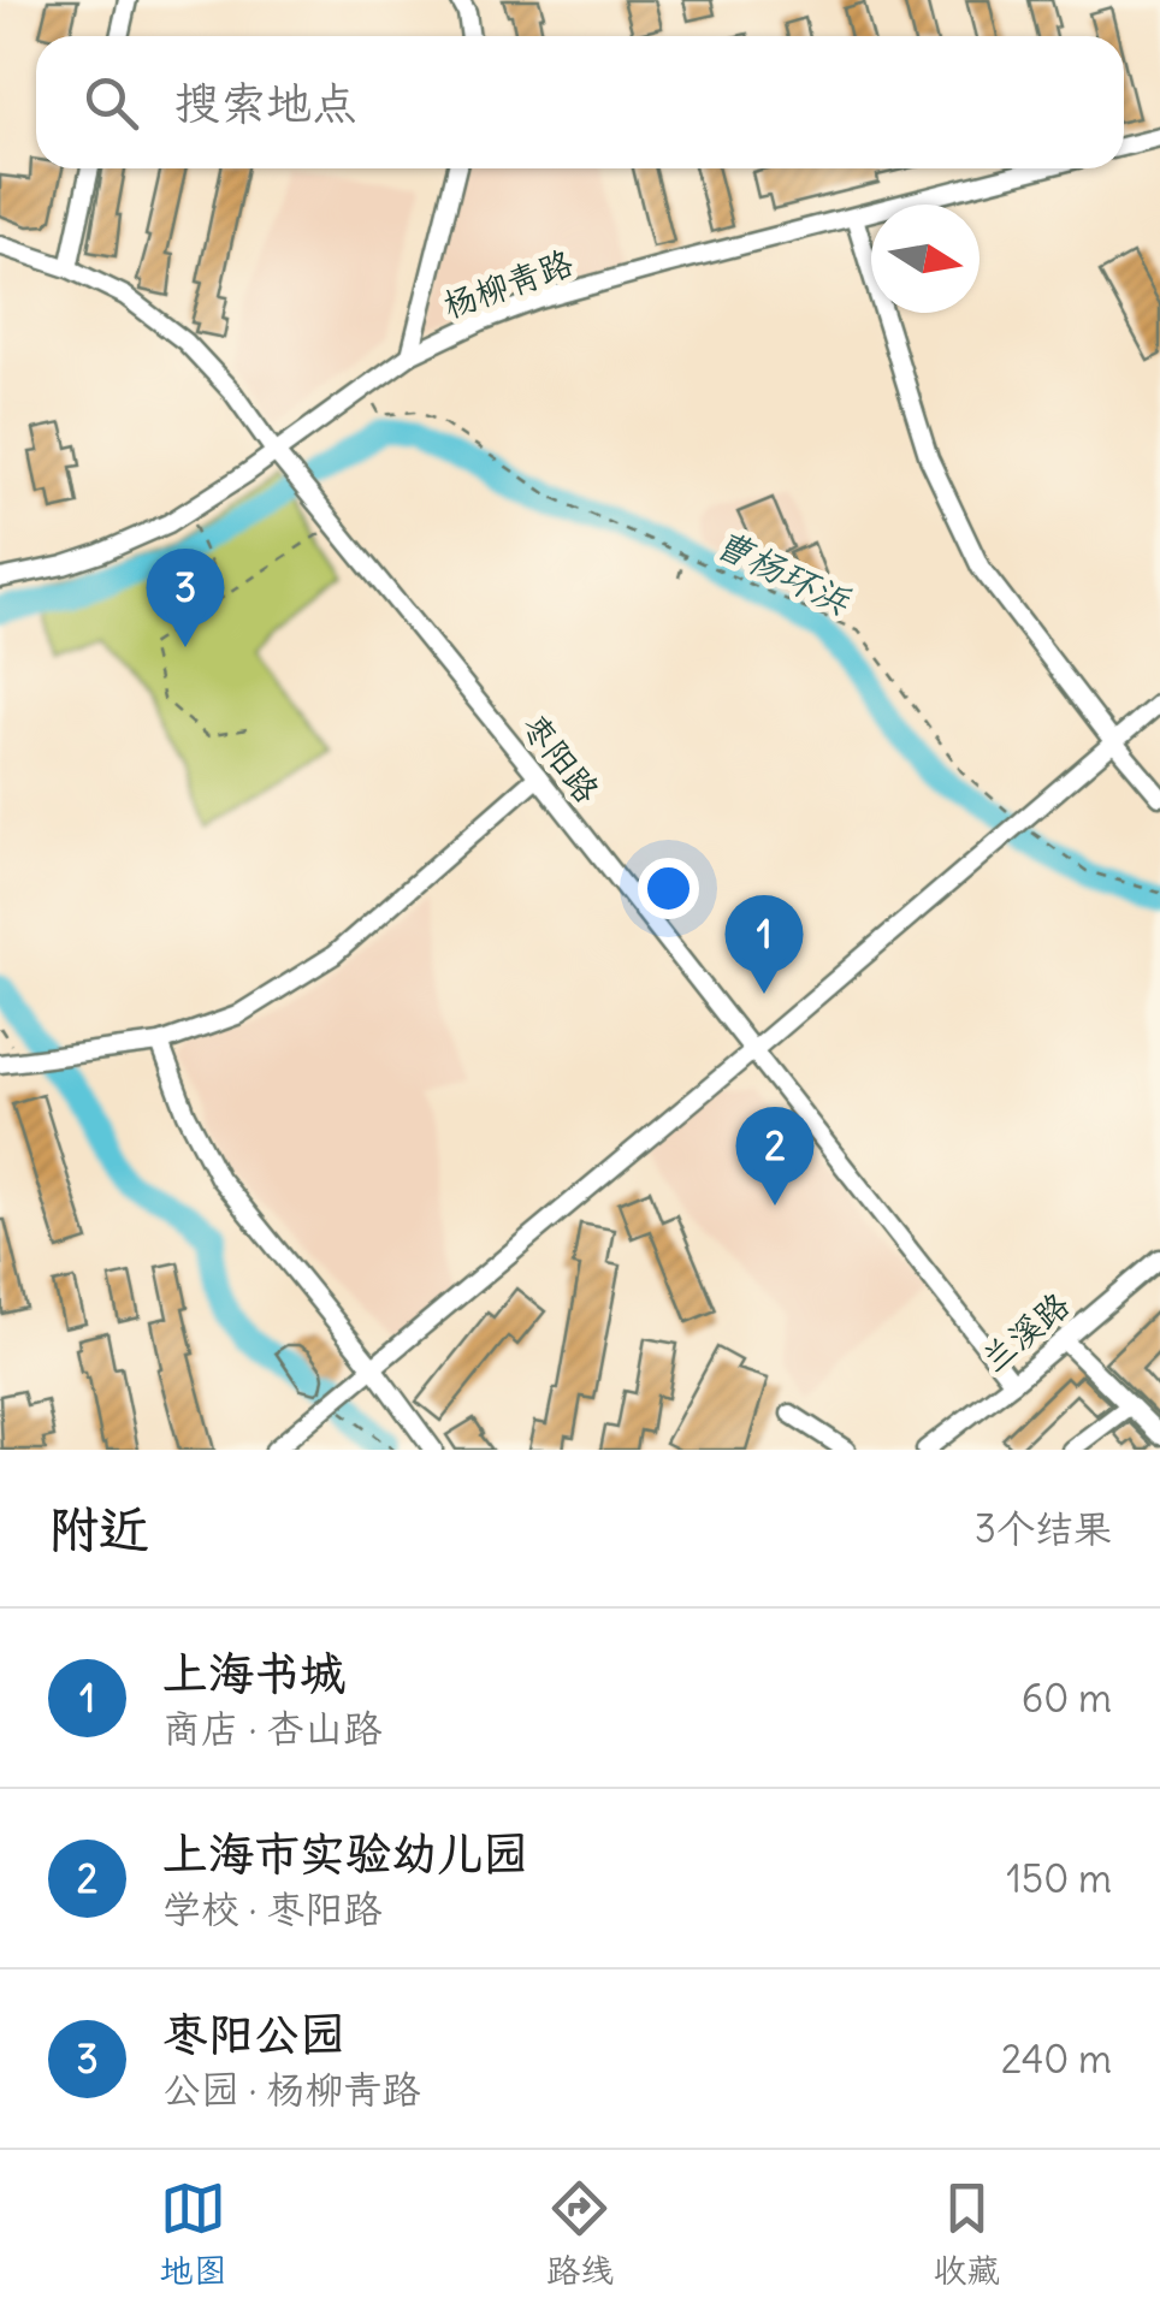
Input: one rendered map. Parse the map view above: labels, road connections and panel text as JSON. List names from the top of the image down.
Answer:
{
  "streets": {
    "street": ["杨柳青路", "枣阳路", "兰溪路"]
  },
  "crossings": [
    ["杨柳青路", "枣阳路"],
    ["枣阳路", "兰溪路"]
  ],
  "water": ["曹杨环浜"],
  "north": "right",
  "page": {
    "search": "搜索地点",
    "pins": ["3", "1", "2"],
    "heading": ["附近", "3个结果"],
    "list": [
      {
        "mark": "1",
        "name": "上海书城",
        "note": "商店 · 杏山路",
        "value": "60 m"
      },
      {
        "mark": "2",
        "name": "上海市实验幼儿园",
        "note": "学校 · 枣阳路",
        "value": "150 m"
      },
      {
        "mark": "3",
        "name": "枣阳公园",
        "note": "公园 · 杨柳青路",
        "value": "240 m"
      }
    ],
    "nav": ["地图", "路线", "收藏"]
  }
}
